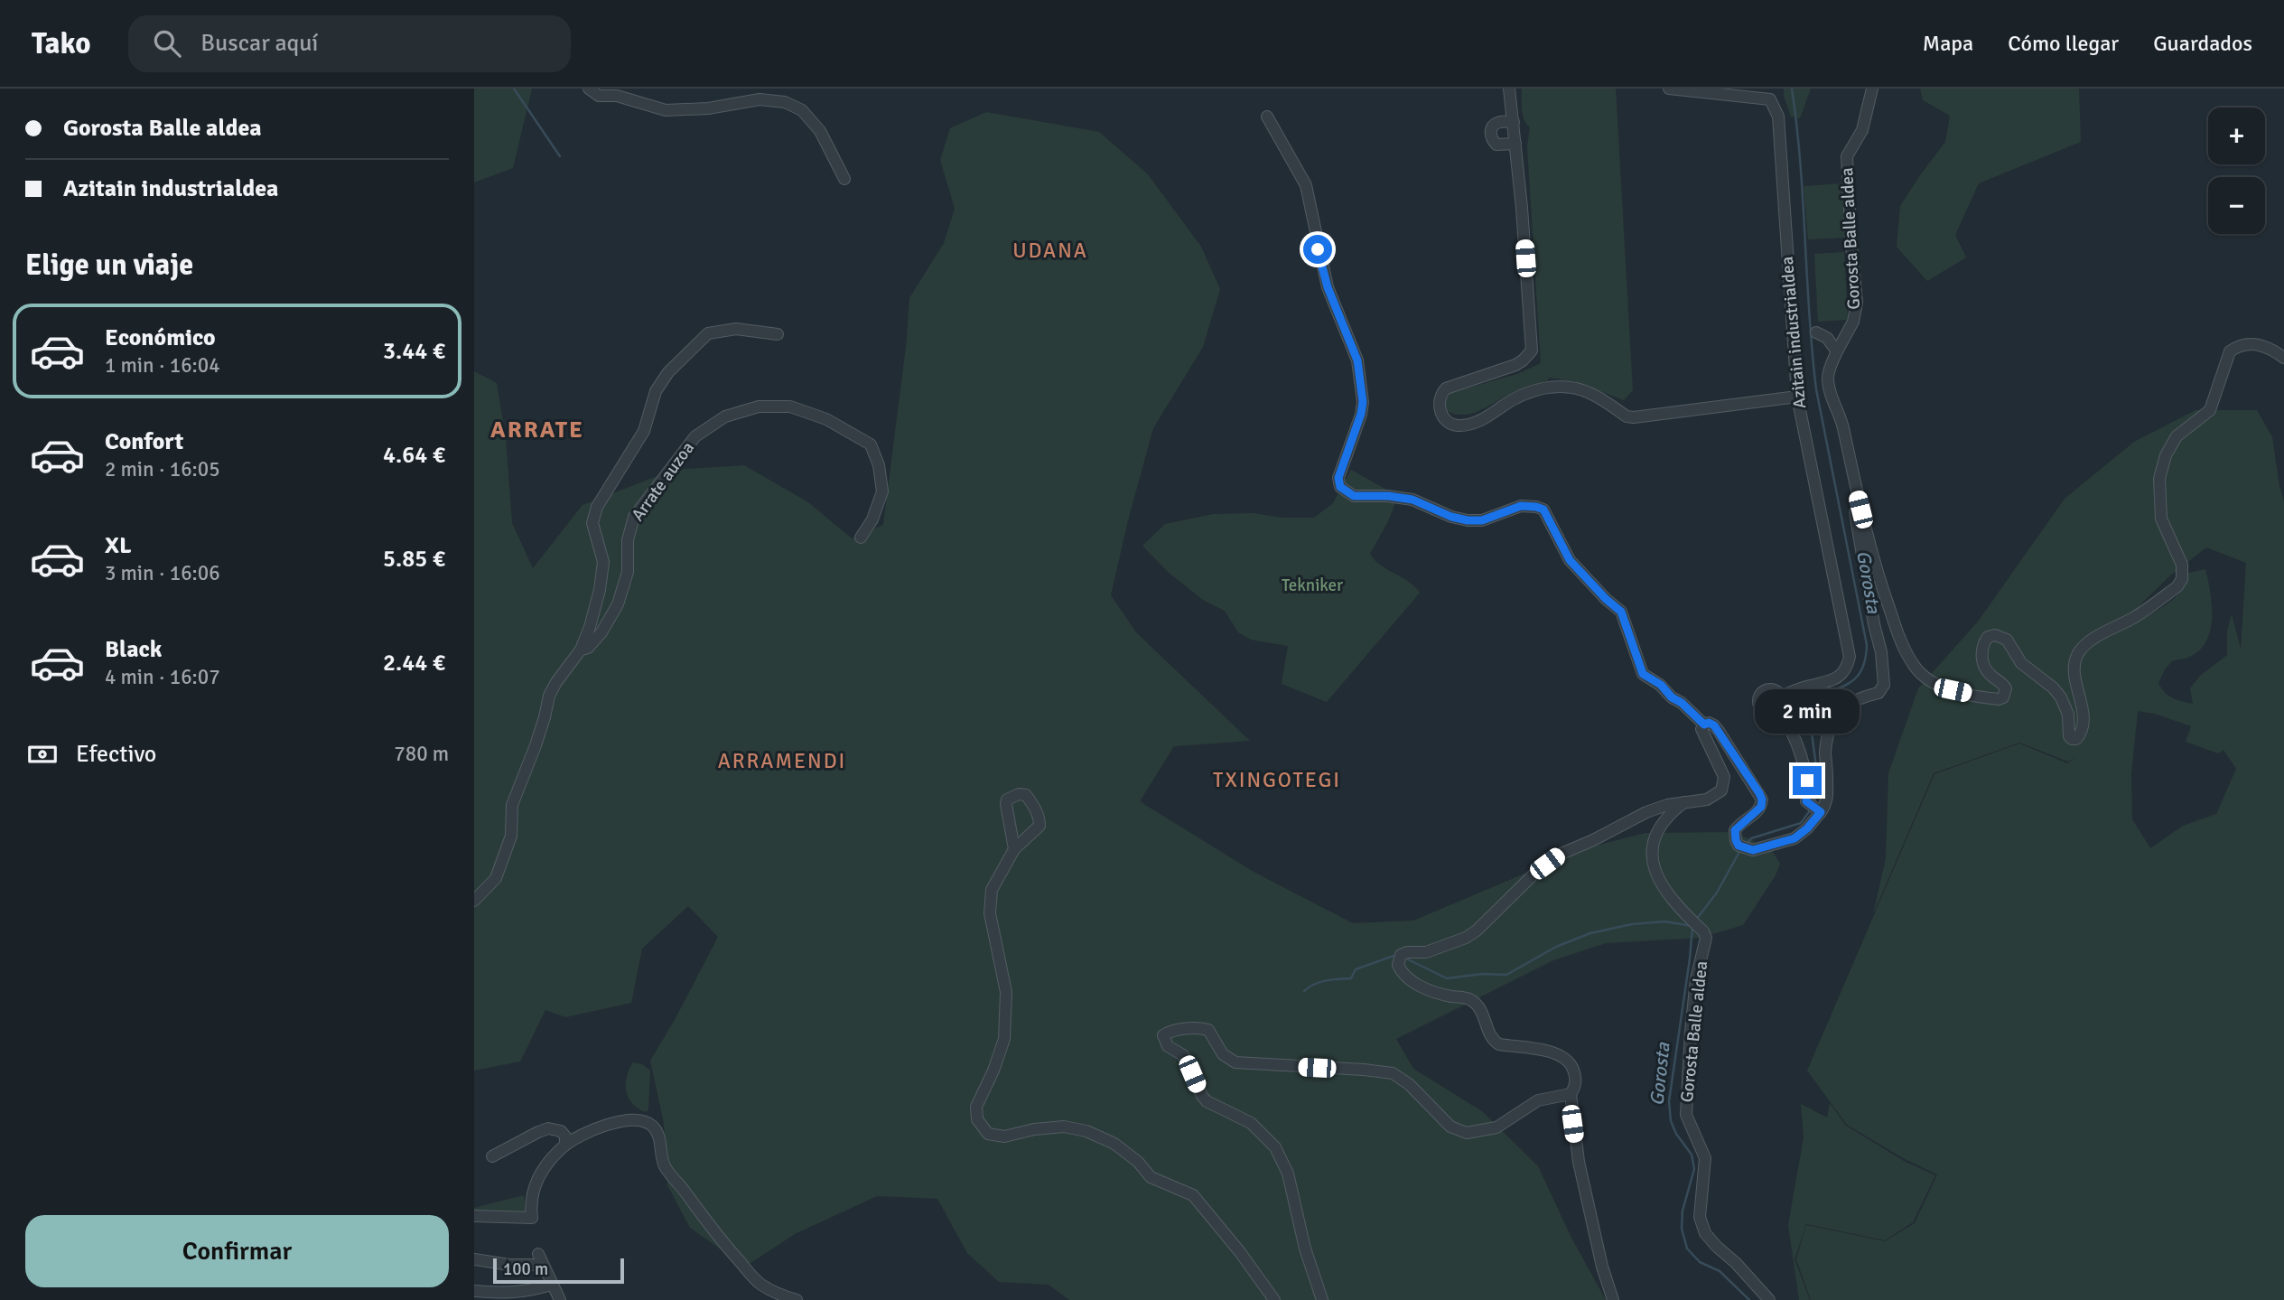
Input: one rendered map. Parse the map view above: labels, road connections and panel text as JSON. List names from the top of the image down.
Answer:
{
  "streets": {
    "street": ["Gorosta Balle aldea", "Azitain industrialdea", "Arrate auzoa"]
  },
  "districts": [
    "UDANA",
    "ARRATE",
    "ARRAMENDI",
    "TXINGOTEGI"
  ],
  "water": ["Gorosta"],
  "parks": ["Tekniker"],
  "scale_bar": "100 m",
  "page": {
    "header": "Tako",
    "search": "Buscar aquí",
    "nav": ["Mapa", "Cómo llegar", "Guardados"],
    "banner": ["Gorosta Balle aldea", "Azitain industrialdea"],
    "map_buttons": ["+", "−"],
    "heading": "Elige un viaje",
    "list": [
      {
        "name": "Económico",
        "note": "1 min · 16:04",
        "value": "3.44 €"
      },
      {
        "name": "Confort",
        "note": "2 min · 16:05",
        "value": "4.64 €"
      },
      {
        "name": "XL",
        "note": "3 min · 16:06",
        "value": "5.85 €"
      },
      {
        "name": "Black",
        "note": "4 min · 16:07",
        "value": "2.44 €"
      }
    ],
    "bubble": "2 min",
    "pay": ["Efectivo", "780 m"],
    "buttons": "Confirmar",
    "scale": "100 m"
  }
}
